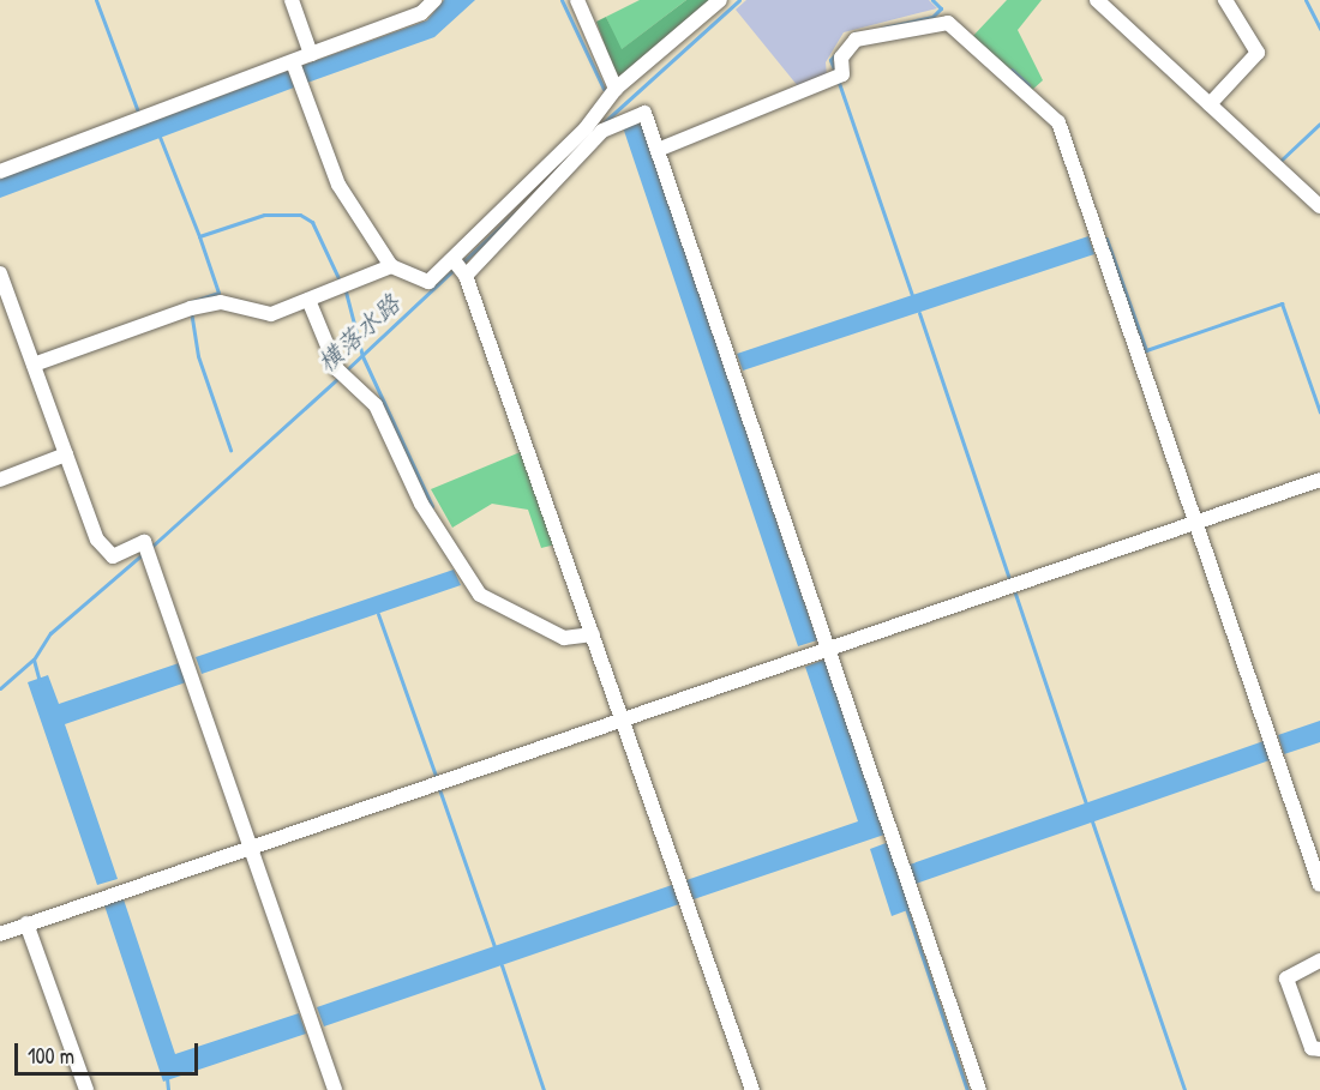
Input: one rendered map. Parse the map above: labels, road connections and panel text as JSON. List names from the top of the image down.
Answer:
{
  "water": ["横落水路"],
  "scale_bar": "100 m"
}
